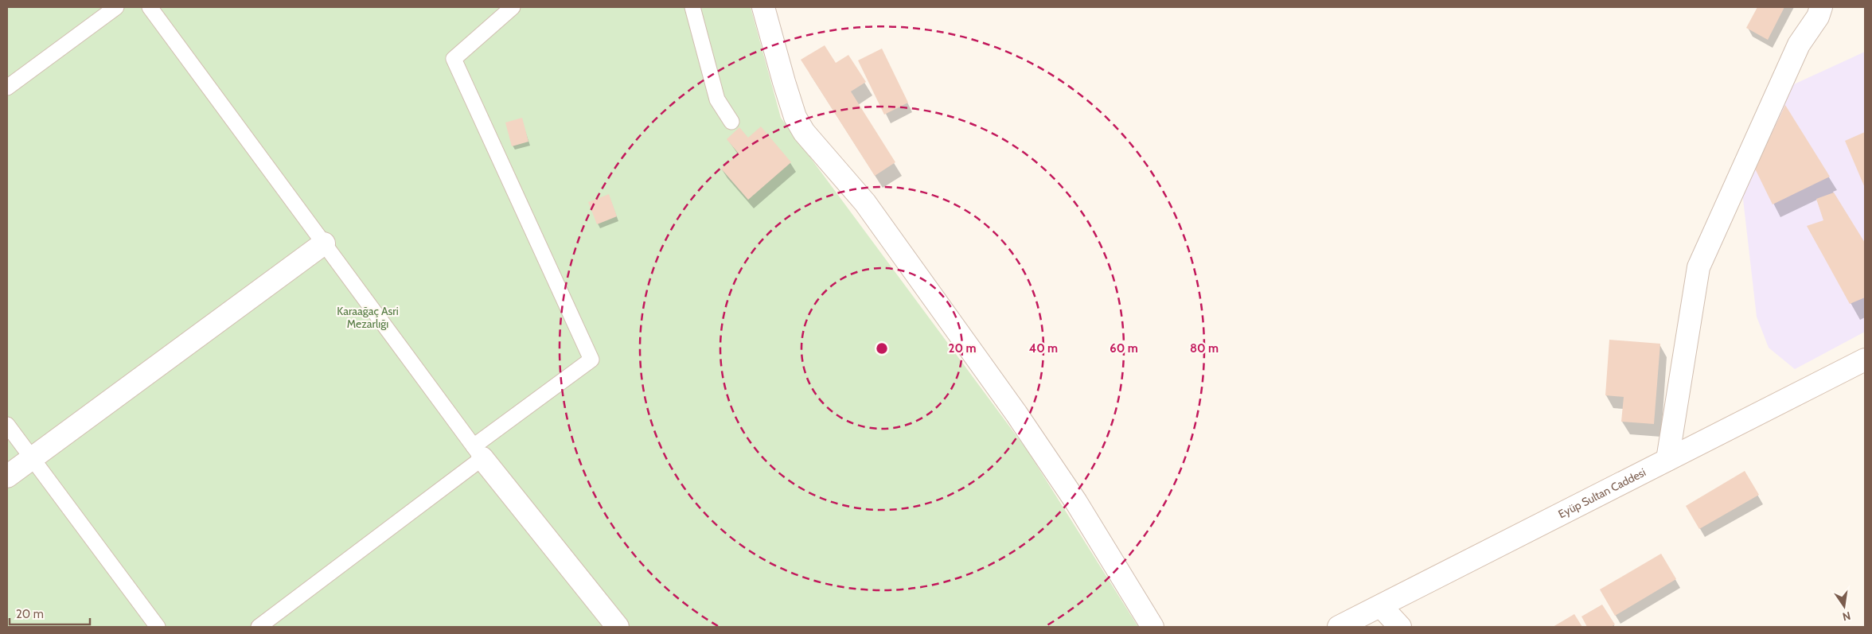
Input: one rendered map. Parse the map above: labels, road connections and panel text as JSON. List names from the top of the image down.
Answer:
{
  "streets": {
    "street": ["Eyüp Sultan Caddesi"]
  },
  "parks": ["Karaağaç Asri Mezarlığı"],
  "scale_bar": "20 m",
  "north": "bottom",
  "rings": [
    "20 m",
    "40 m",
    "60 m",
    "80 m"
  ]
}
